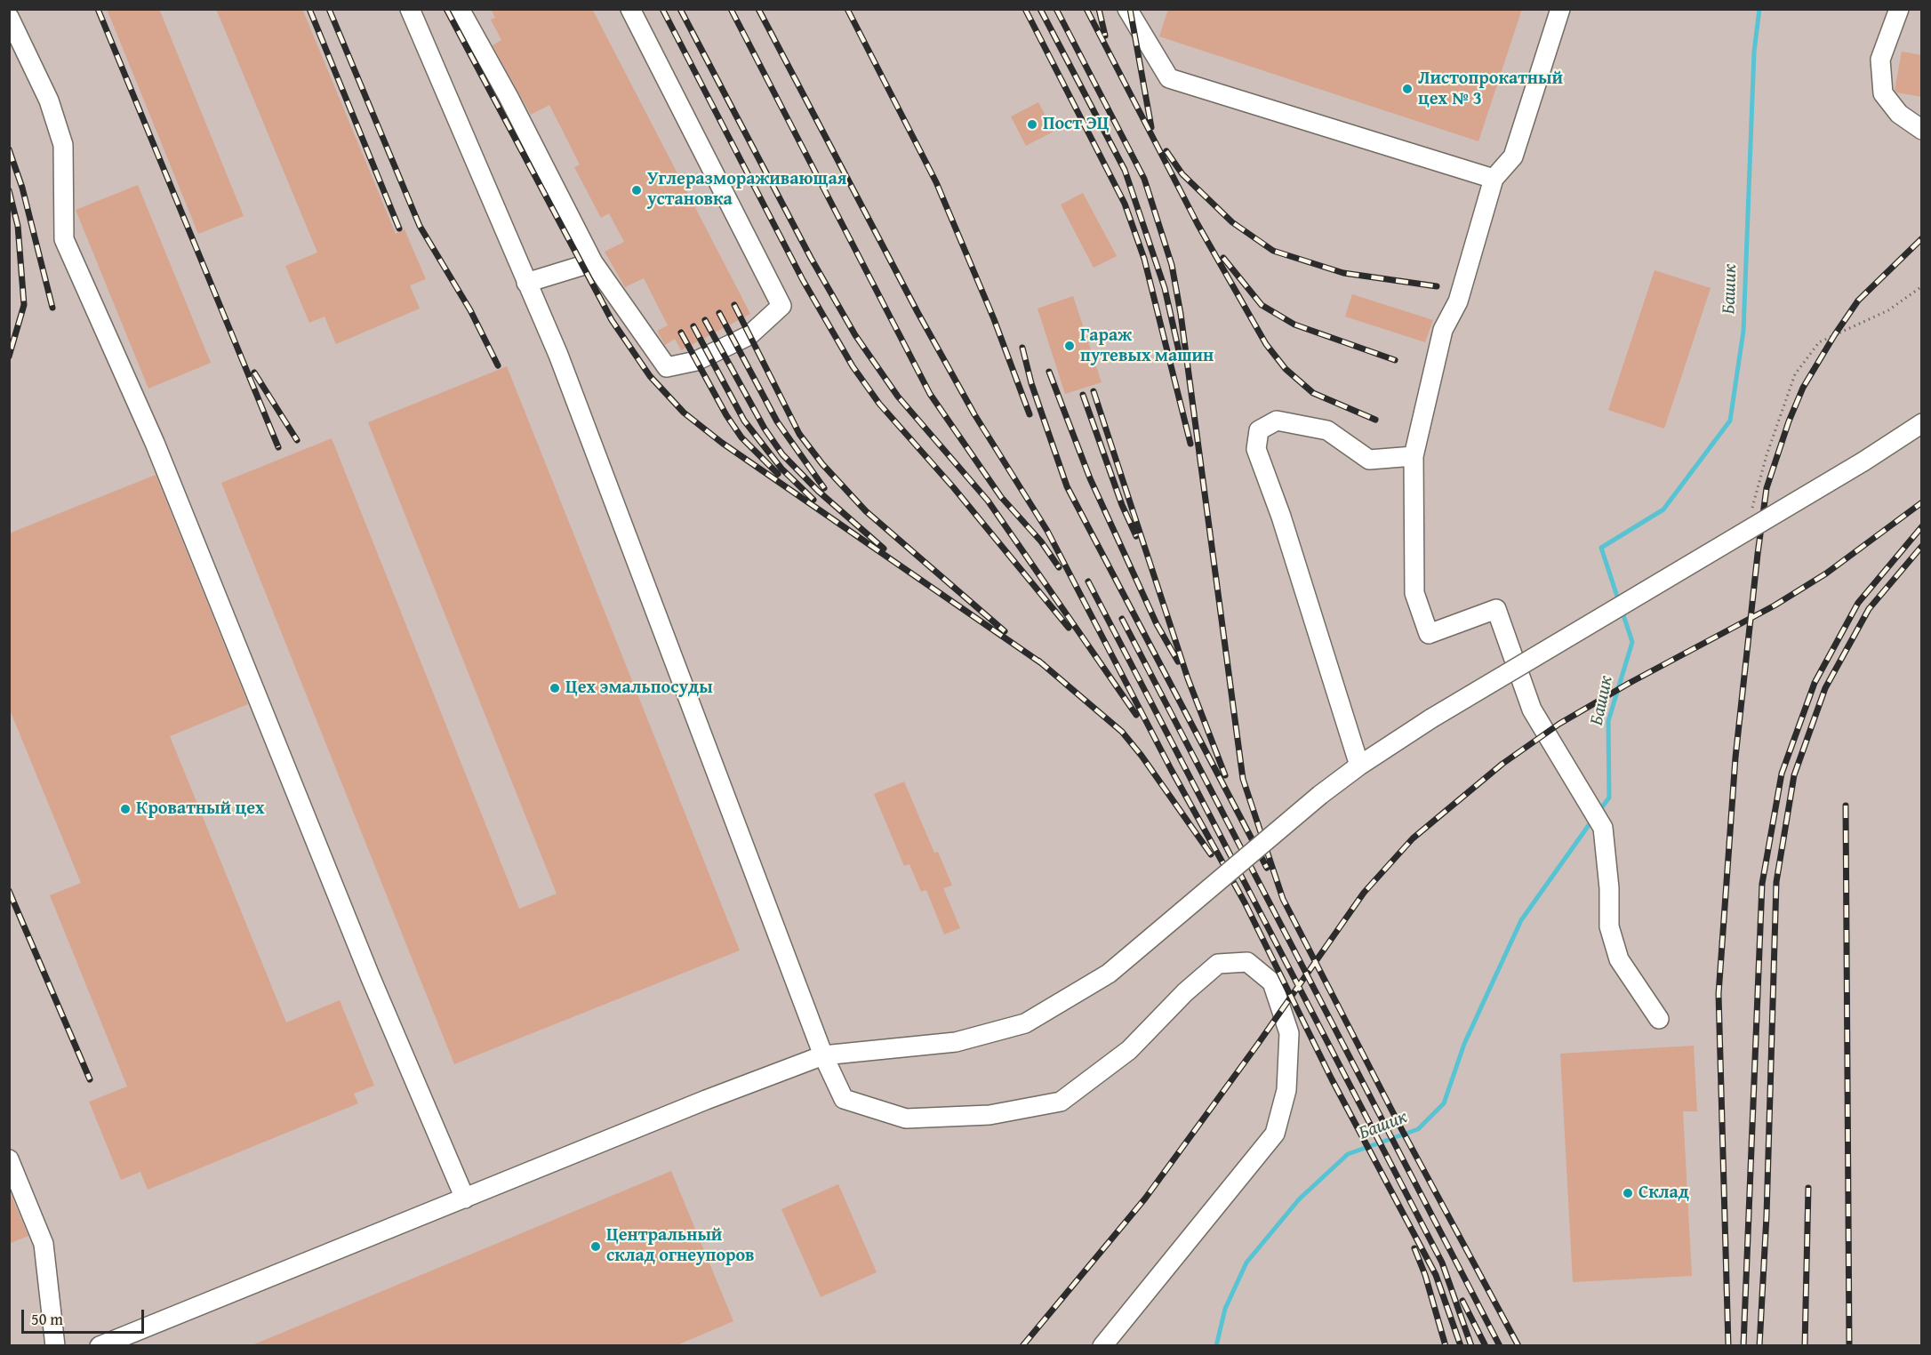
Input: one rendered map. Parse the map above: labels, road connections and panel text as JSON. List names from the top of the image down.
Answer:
{
  "water": ["Башик"],
  "places": [
    "Листопрокатный цех № 3",
    "Поcт ЭЦ",
    "Углеразмораживающая установка",
    "Гараж путевых машин",
    "Цех эмальпосуды",
    "Кроватный цех",
    "Склад",
    "Центральный склад огнеупоров"
  ],
  "scale_bar": "50 m"
}
